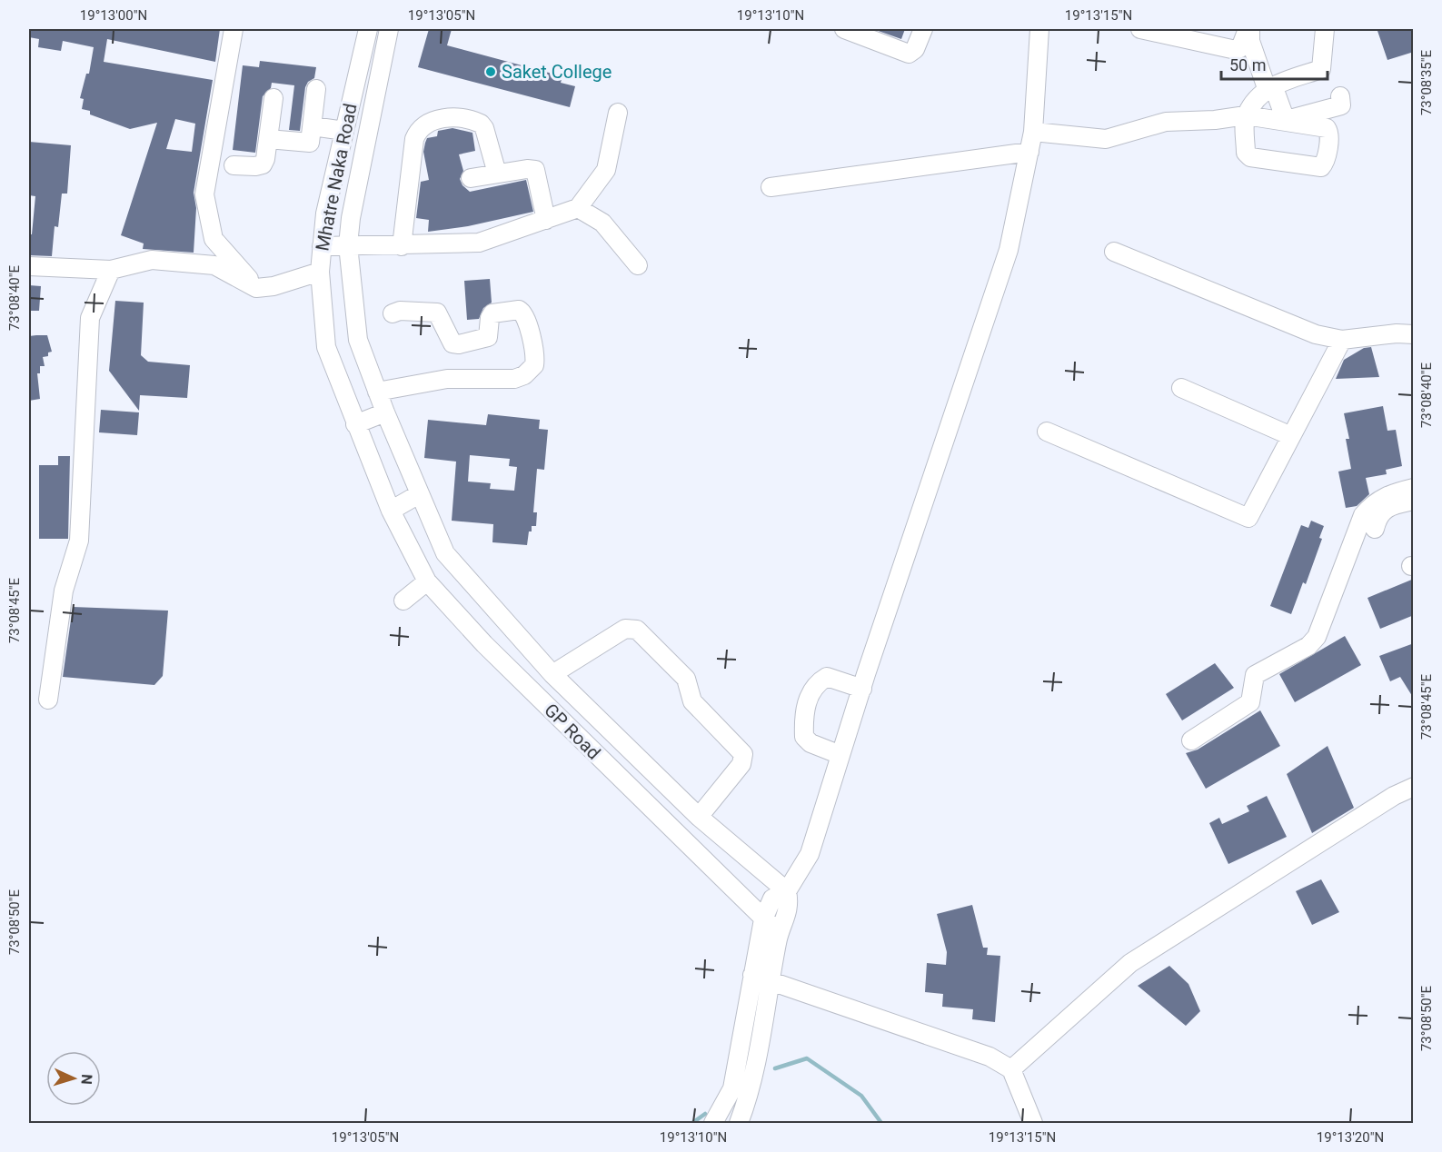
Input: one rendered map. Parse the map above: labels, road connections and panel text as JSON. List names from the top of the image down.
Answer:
{
  "streets": {
    "street": ["Mhatre Naka Road", "GP Road"]
  },
  "crossings": [
    ["Mhatre Naka Road", "GP Road"]
  ],
  "places": ["Saket College"],
  "scale_bar": "50 m",
  "north": "right",
  "coordinates": [
    "19°13'00\"N",
    "19°13'05\"N",
    "19°13'10\"N",
    "19°13'15\"N",
    "73°08'35\"E",
    "73°08'40\"E",
    "73°08'45\"E",
    "73°08'50\"E",
    "19°13'20\"N"
  ]
}
